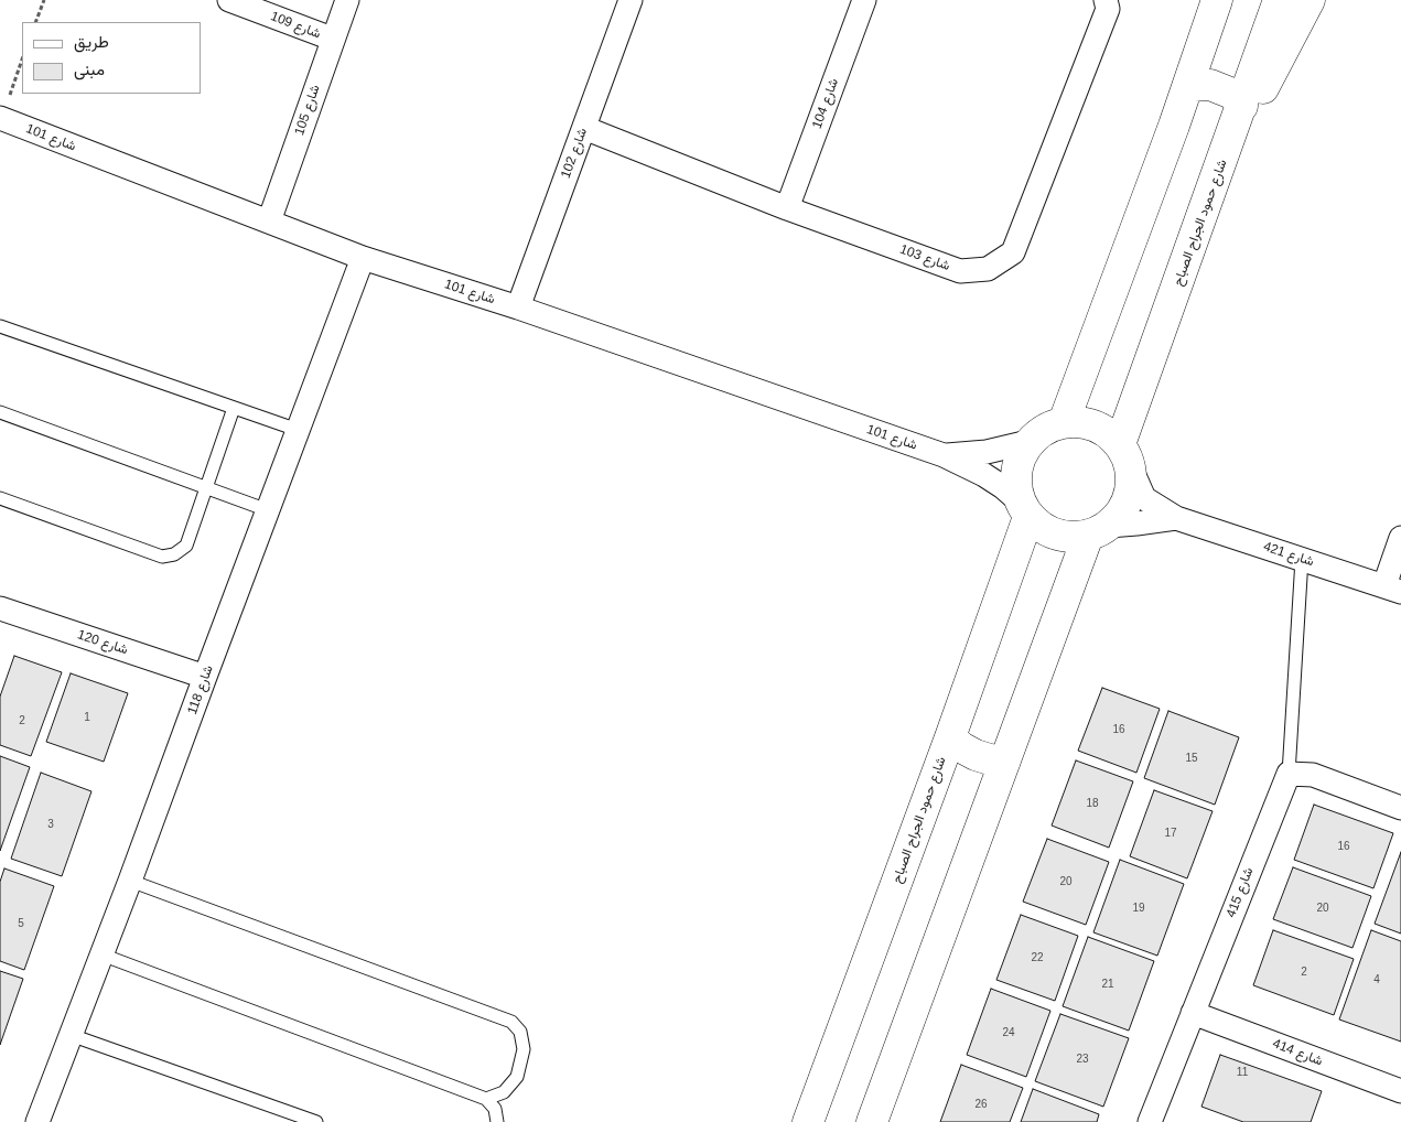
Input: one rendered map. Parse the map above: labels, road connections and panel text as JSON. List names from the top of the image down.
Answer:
{
  "streets": {
    "street": [
      "شارع 109",
      "شارع 104",
      "شارع 105",
      "شارع 101",
      "شارع 102",
      "شارع حمود الجراح الصباح",
      "شارع 103",
      "شارع 421",
      "شارع 120",
      "شارع 118",
      "شارع 415",
      "شارع 414"
    ]
  },
  "crossings": [
    ["شارع 109", "شارع 105"],
    ["شارع 104", "شارع 103"],
    ["شارع 105", "شارع 101"],
    ["شارع 101", "شارع 102"],
    ["شارع 101", "شارع حمود الجراح الصباح"],
    ["شارع 101", "شارع 421"],
    ["شارع 101", "شارع 118"],
    ["شارع 102", "شارع 103"],
    ["شارع حمود الجراح الصباح", "شارع 421"],
    ["شارع 120", "شارع 118"],
    ["شارع 415", "شارع 414"]
  ],
  "house_numbers": [
    "1",
    "2",
    "16",
    "15",
    "18",
    "3",
    "17",
    "16",
    "20",
    "19",
    "20",
    "5",
    "22",
    "2",
    "4",
    "21",
    "24",
    "23",
    "11",
    "26"
  ],
  "legend": ["طريق", "مبنى"]
}
